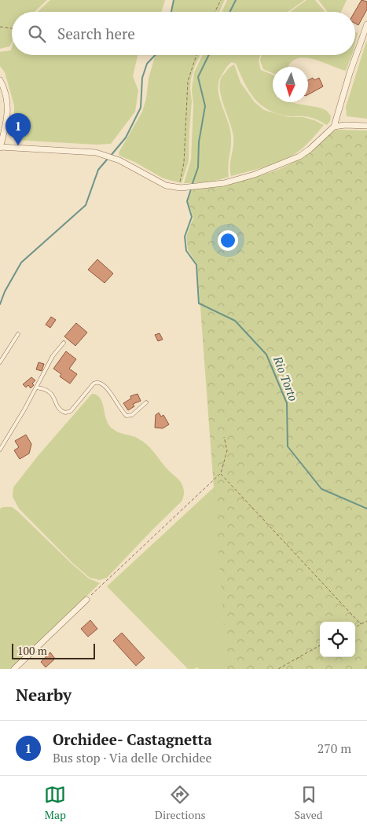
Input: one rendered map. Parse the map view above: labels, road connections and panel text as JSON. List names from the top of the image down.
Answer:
{
  "water": ["Rio Torto"],
  "scale_bar": "100 m",
  "north": "bottom",
  "page": {
    "search": "Search here",
    "pins": "1",
    "scale": "100 m",
    "heading": "Nearby",
    "list": [
      {
        "mark": "1",
        "name": "Orchidee- Castagnetta",
        "note": "Bus stop · Via delle Orchidee",
        "value": "270 m"
      }
    ],
    "nav": ["Map", "Directions", "Saved"]
  }
}
